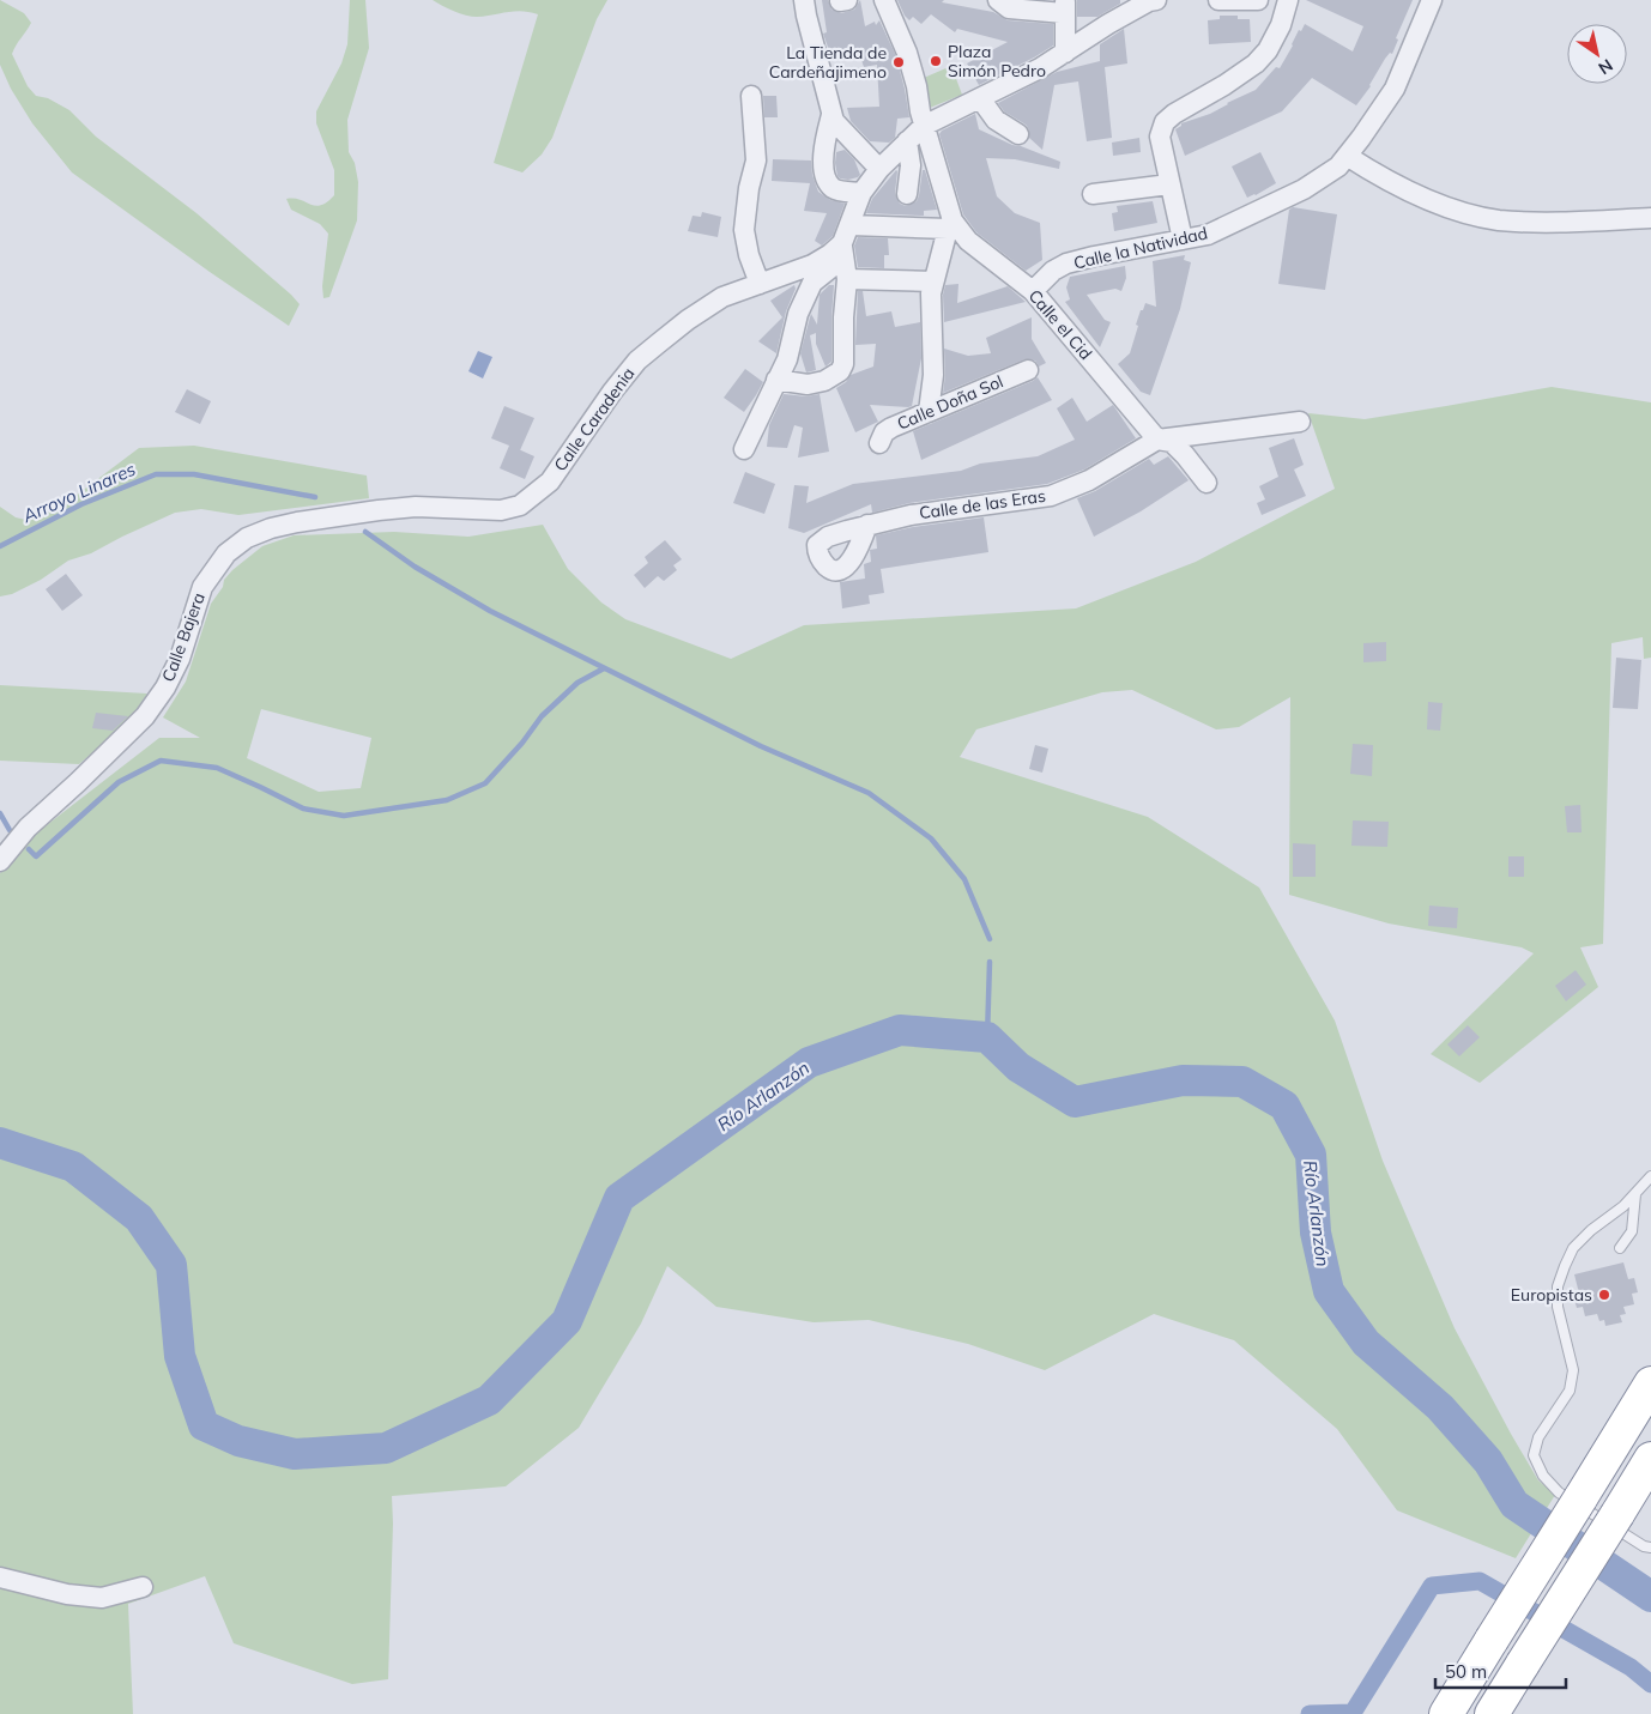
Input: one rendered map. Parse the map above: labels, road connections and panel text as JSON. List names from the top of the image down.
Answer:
{
  "streets": {
    "street": [
      "Calle la Natividad",
      "Calle el Cid",
      "Calle Doña Sol",
      "Calle Caradenia",
      "Calle de las Eras",
      "Calle Bajera"
    ]
  },
  "crossings": [
    ["Calle la Natividad", "Calle el Cid"],
    ["Calle el Cid", "Calle Caradenia"],
    ["Calle el Cid", "Calle de las Eras"],
    ["Calle Caradenia", "Calle Bajera"]
  ],
  "water": ["Arroyo Linares", "Río Arlanzón"],
  "places": ["Plaza Simón Pedro", "La Tienda de Cardeñajimeno", "Europistas"],
  "scale_bar": "50 m",
  "north": "bottom right"
}
